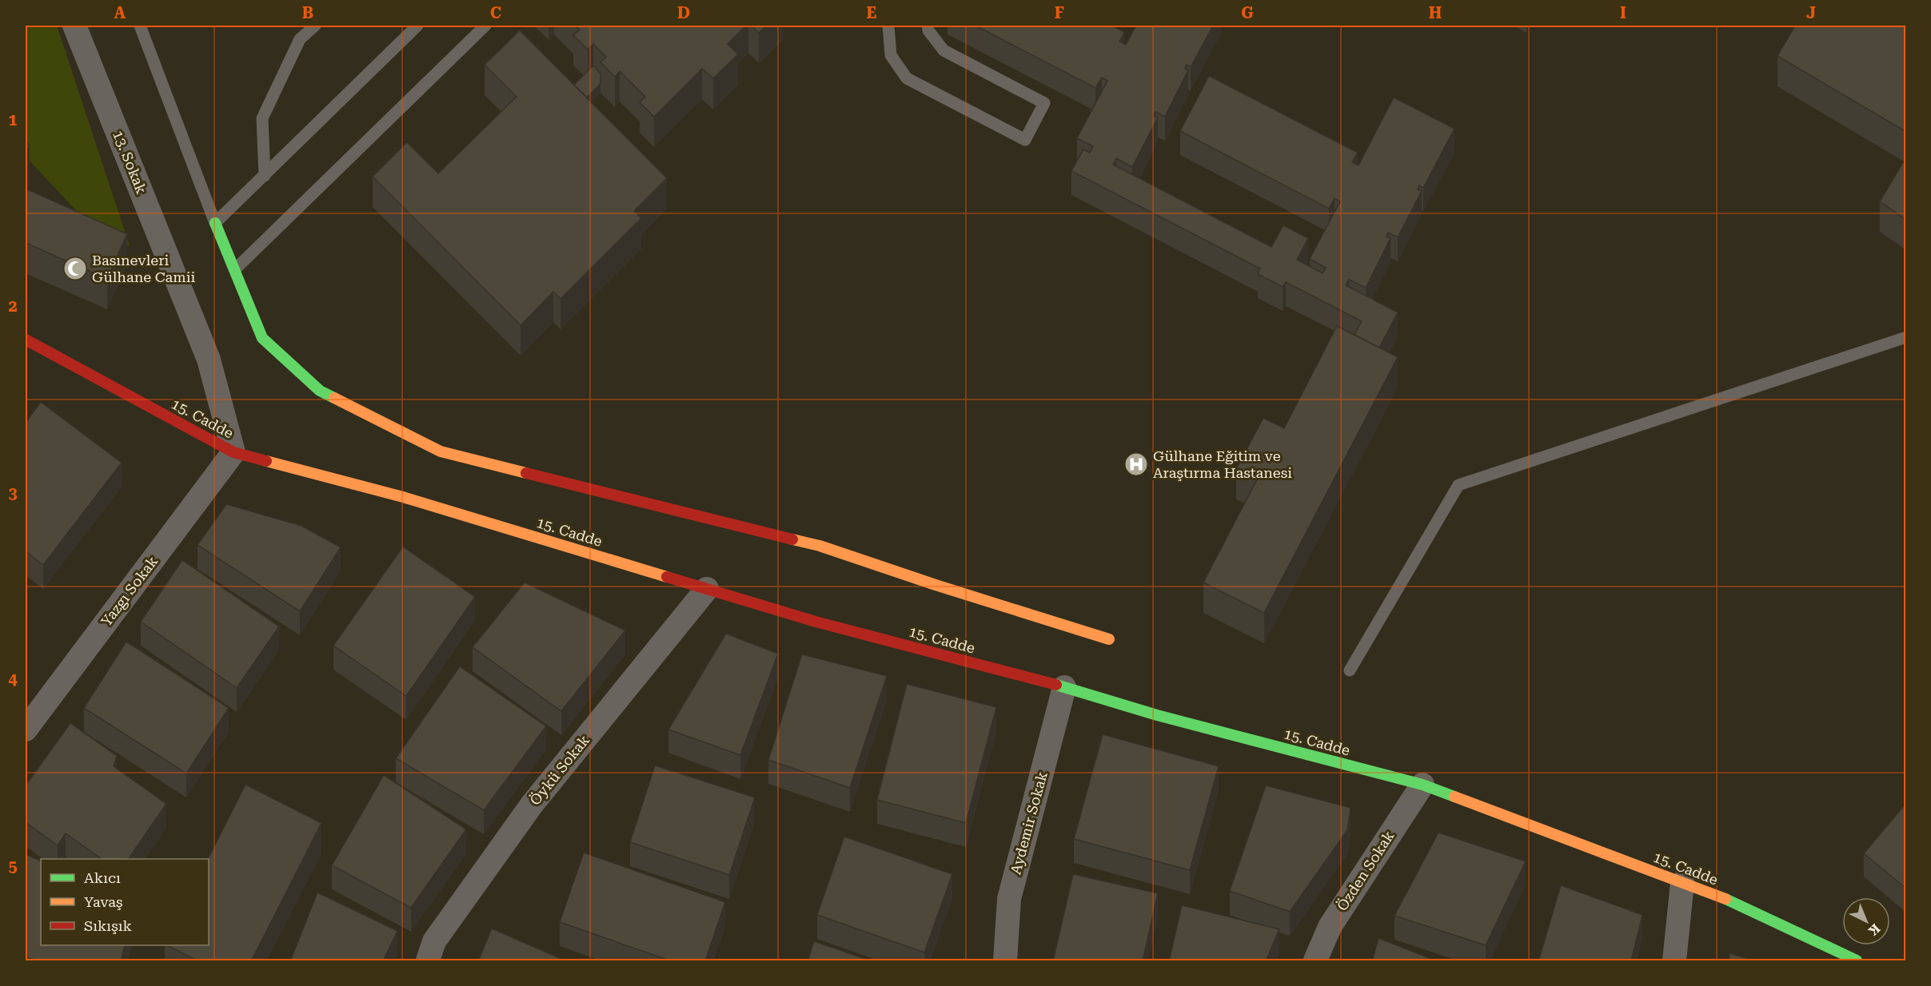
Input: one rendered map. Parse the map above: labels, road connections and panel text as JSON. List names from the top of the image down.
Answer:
{
  "streets": {
    "street": [
      "13. Sokak",
      "15. Cadde",
      "Yazgı Sokak",
      "Öykü Sokak",
      "Aydemir Sokak",
      "Özden Sokak"
    ]
  },
  "crossings": [
    ["13. Sokak", "15. Cadde"],
    ["13. Sokak", "Yazgı Sokak"],
    ["15. Cadde", "Yazgı Sokak"],
    ["15. Cadde", "Öykü Sokak"],
    ["15. Cadde", "Aydemir Sokak"],
    ["15. Cadde", "Özden Sokak"]
  ],
  "places": {
    "mosque": ["Basınevleri Gülhane Camii"],
    "hospital": ["Gülhane Eğitim ve Araştırma Hastanesi"]
  },
  "legend": ["Akıcı", "Yavaş", "Sıkışık"],
  "north": "bottom right",
  "grid": {
    "columns": [
      "A",
      "B",
      "C",
      "D",
      "E",
      "F",
      "G",
      "H",
      "I",
      "J"
    ],
    "rows": [
      "1",
      "2",
      "3",
      "4",
      "5"
    ]
  }
}
